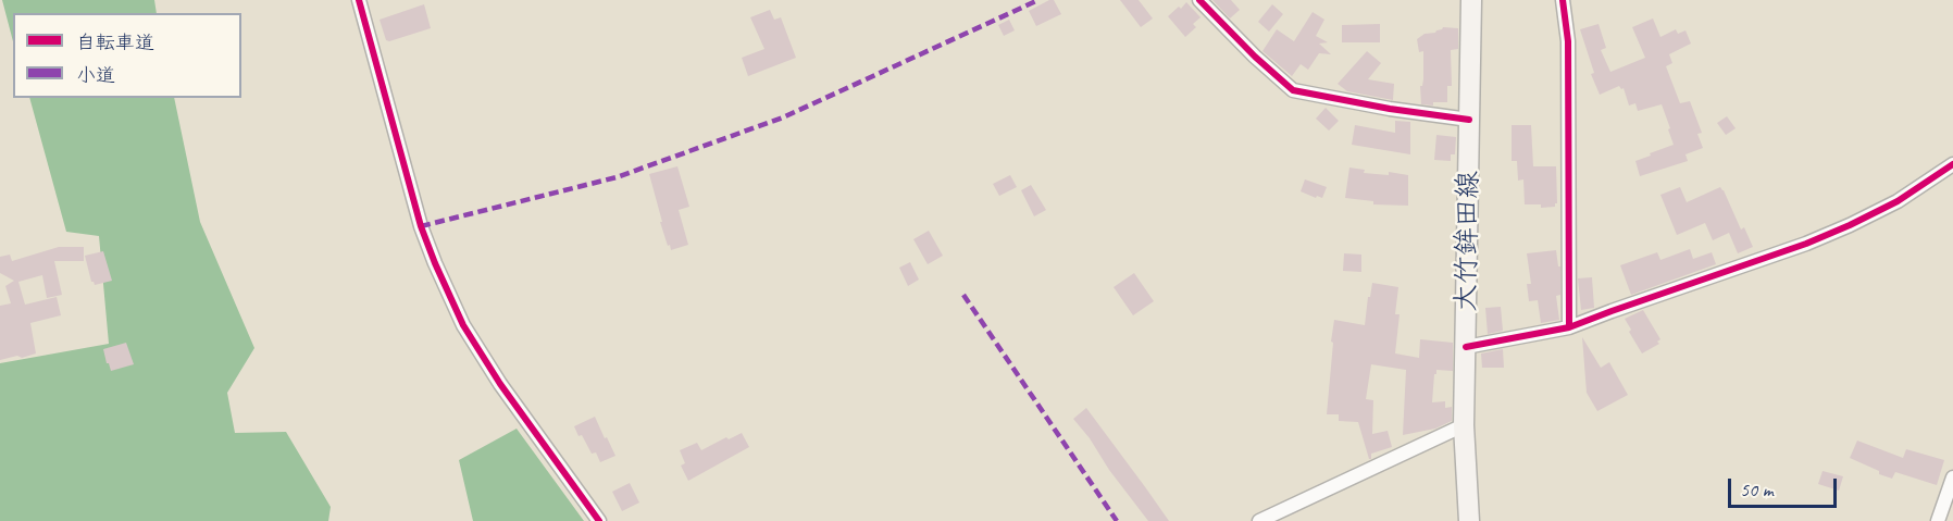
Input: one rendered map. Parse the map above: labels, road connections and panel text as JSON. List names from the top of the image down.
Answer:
{
  "streets": {
    "main road": ["大竹鉾田線"]
  },
  "legend": ["自転車道", "小道"],
  "scale_bar": "50 m"
}
